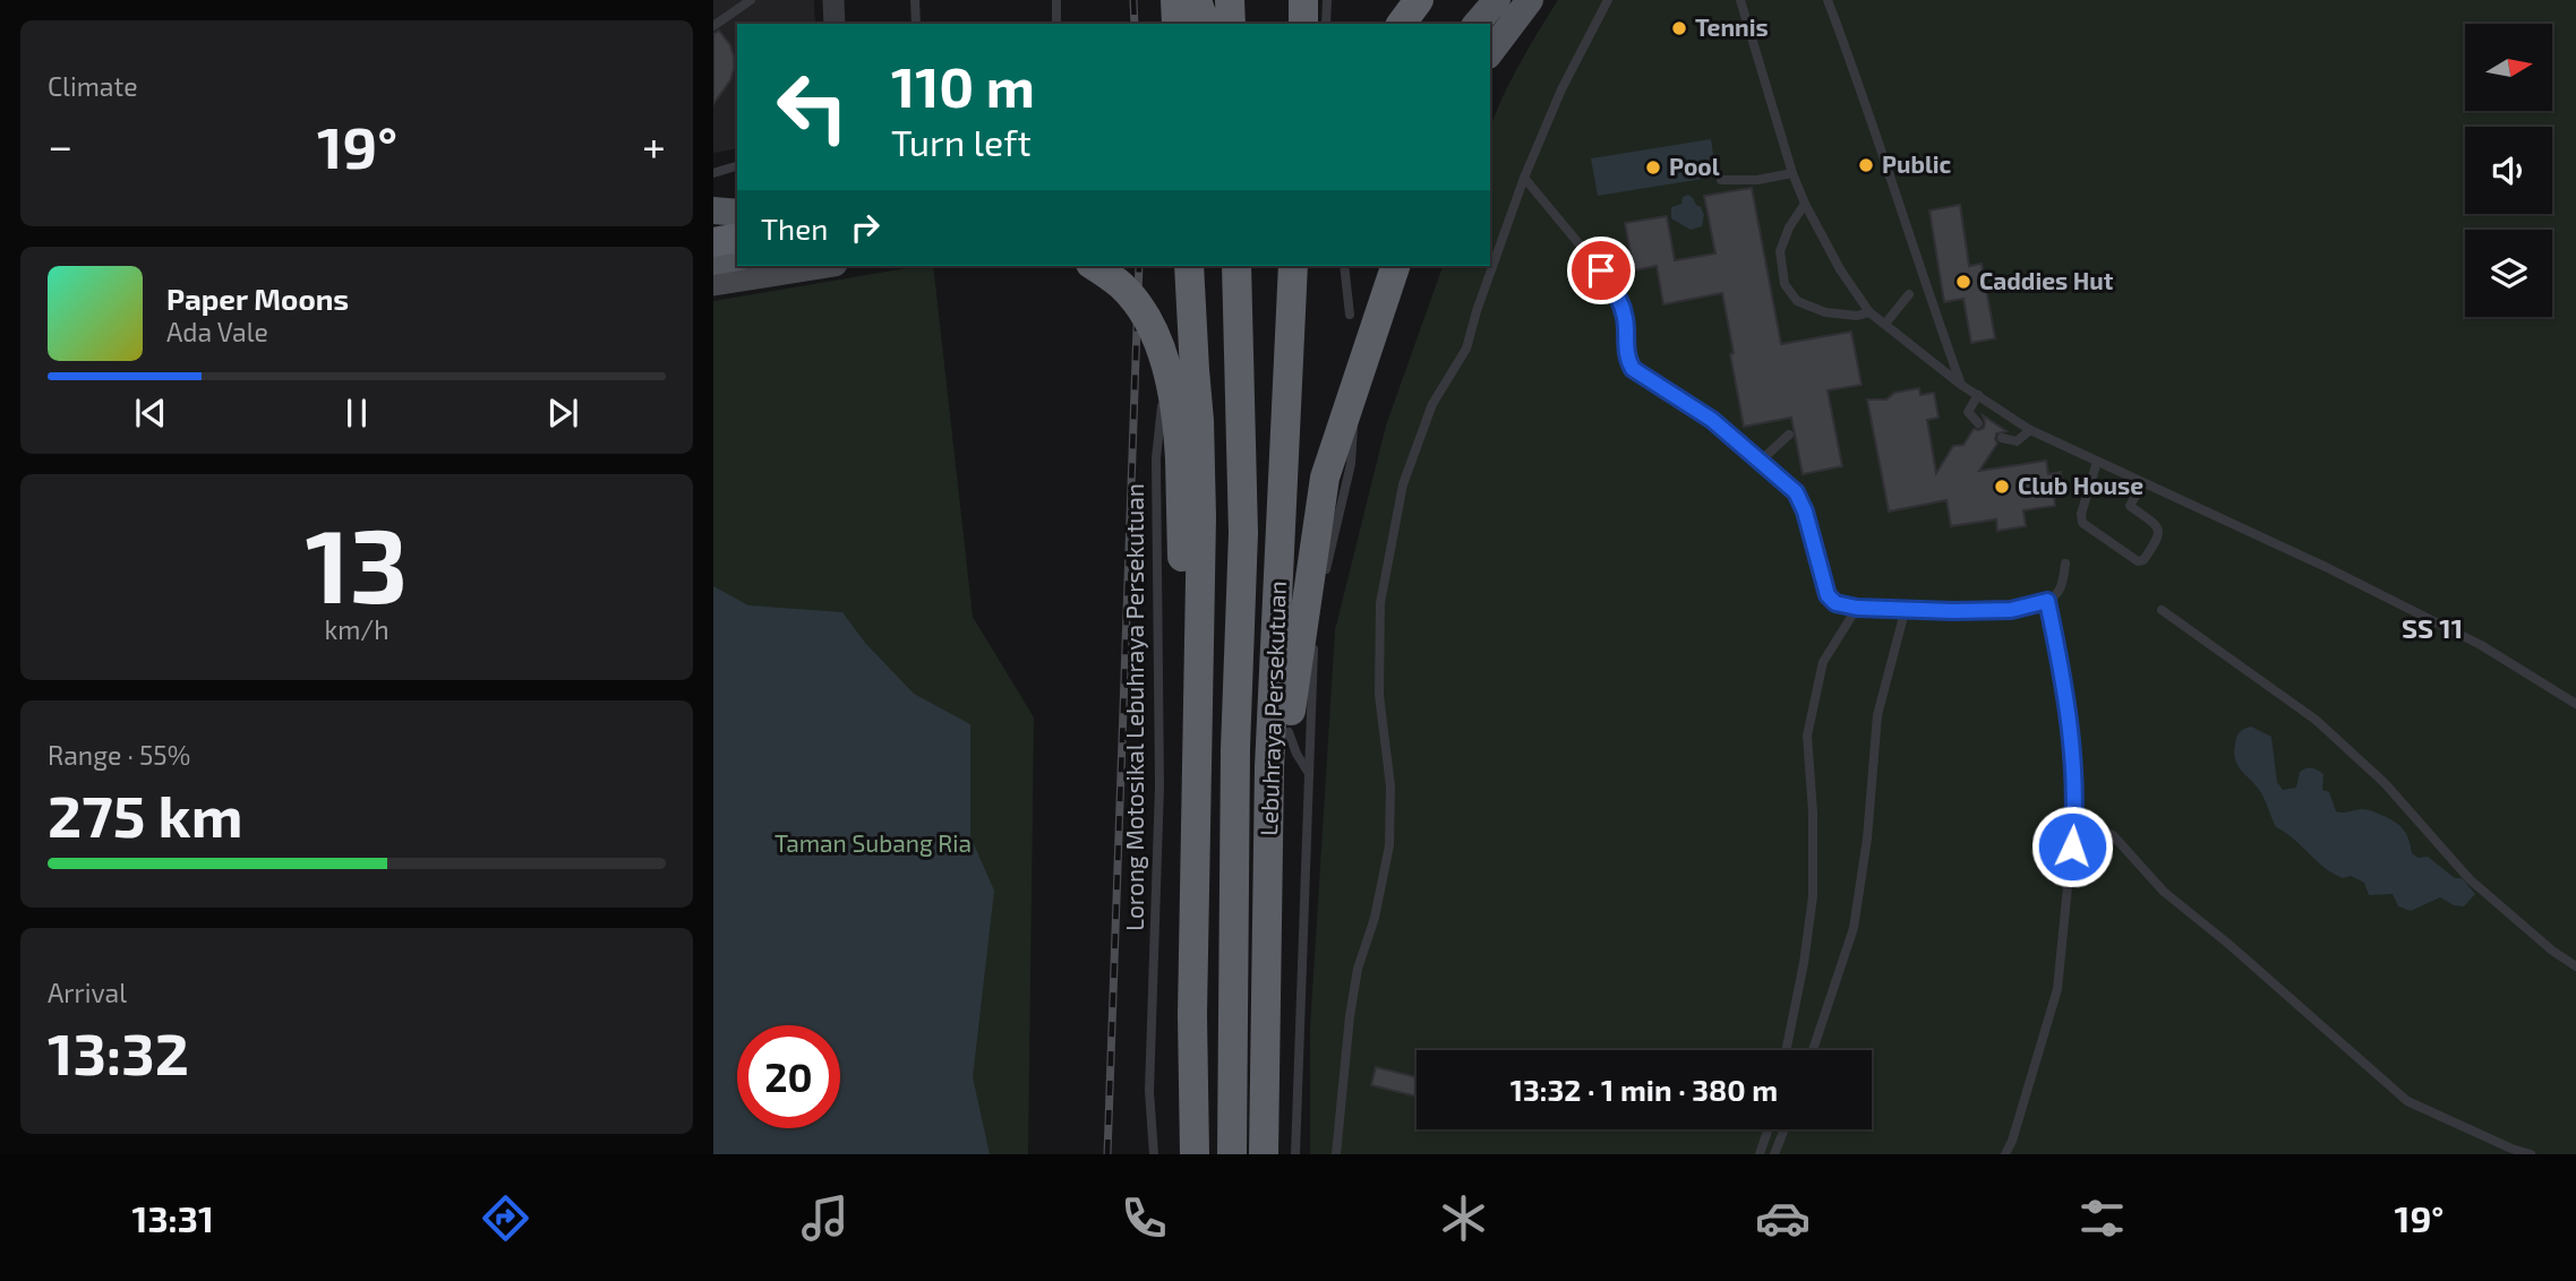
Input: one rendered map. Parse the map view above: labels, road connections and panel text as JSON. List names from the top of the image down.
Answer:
{
  "streets": {
    "highway": ["Lebuhraya Persekutuan"],
    "lane": ["Lorong Motosikal Lebuhraya Persekutuan"]
  },
  "districts": ["SS 11"],
  "parks": ["Taman Subang Ria"],
  "places": [
    "Tennis",
    "Public",
    "Pool",
    "Caddies Hut",
    "Club House"
  ],
  "north": "right",
  "page": {
    "tile": [
      "Climate",
      ["13", "km/h"],
      ["Range · 55%", "275 km"],
      ["Arrival", "13:32"]
    ],
    "turn": ["110 m", "Turn left"],
    "heat": ["−", "19°", "+"],
    "then": "Then",
    "song": ["Paper Moons", "Ada Vale"],
    "limit": "20",
    "trip": "13:32 · 1 min · 380 m",
    "tabs": ["13:31", "19°"]
  }
}
